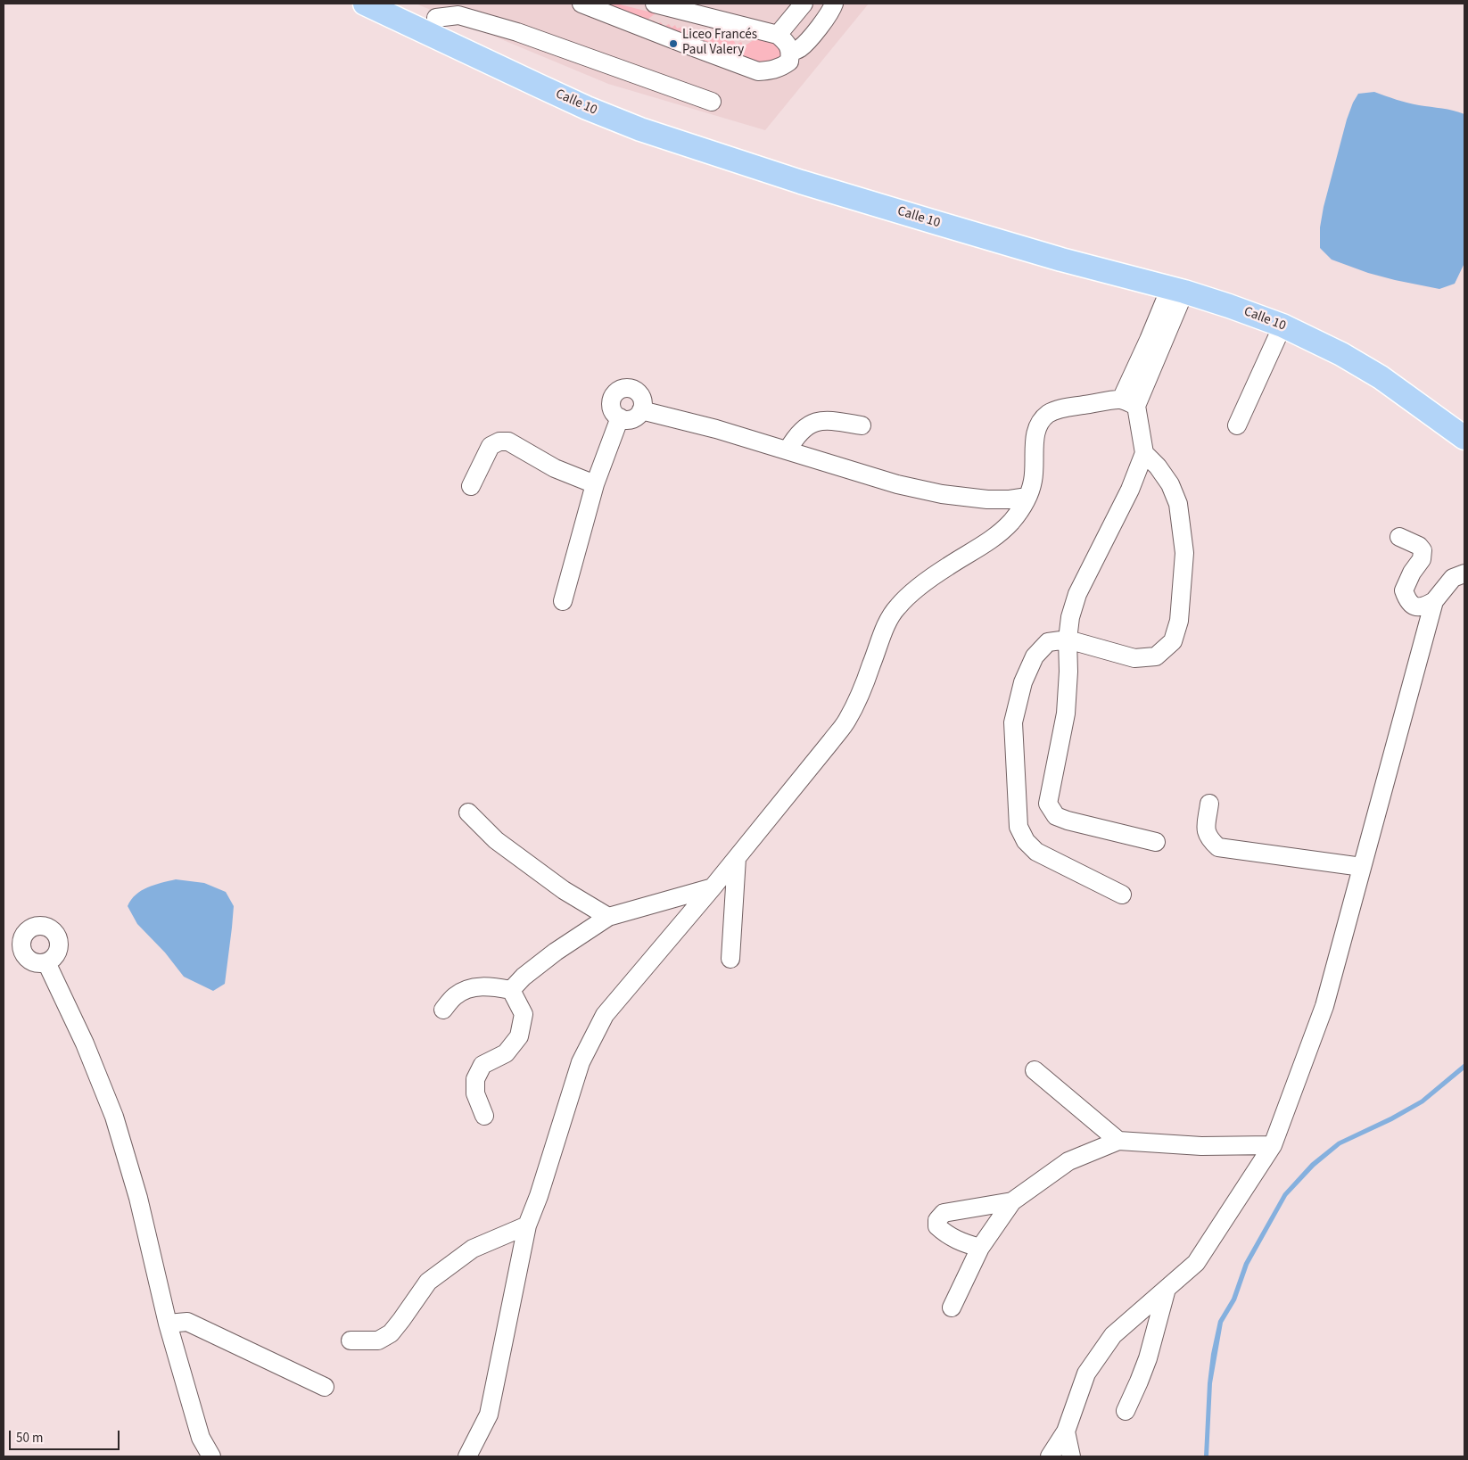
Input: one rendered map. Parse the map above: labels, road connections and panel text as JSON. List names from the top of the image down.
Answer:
{
  "streets": {
    "main road": ["Calle 10"]
  },
  "places": ["Liceo Francés Paul Valery"],
  "scale_bar": "50 m"
}
